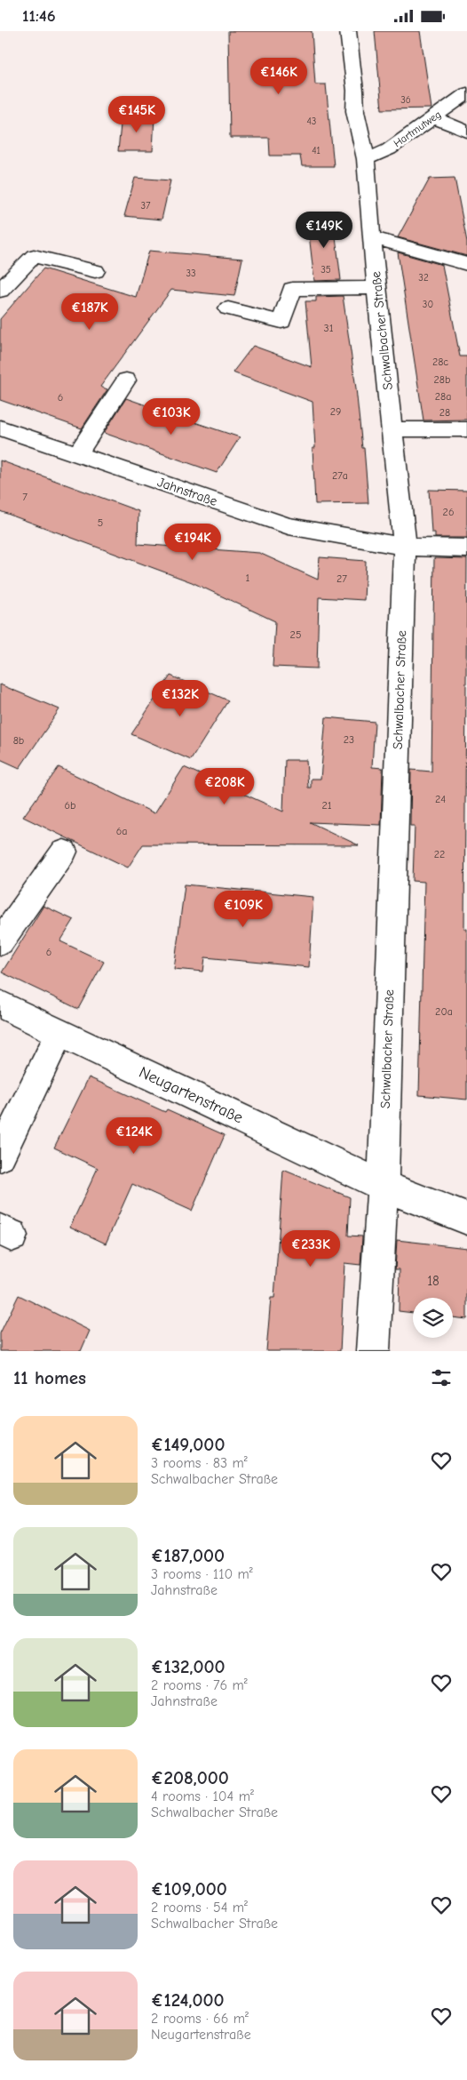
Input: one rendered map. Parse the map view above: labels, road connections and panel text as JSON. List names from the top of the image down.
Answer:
{
  "streets": {
    "street": [
      "Hartmutweg",
      "Schwalbacher Straße",
      "Jahnstraße",
      "Neugartenstraße"
    ]
  },
  "crossings": [
    ["Hartmutweg", "Schwalbacher Straße"],
    ["Schwalbacher Straße", "Jahnstraße"],
    ["Schwalbacher Straße", "Neugartenstraße"]
  ],
  "house_numbers": [
    "36",
    "43",
    "41",
    "37",
    "35",
    "33",
    "32",
    "30",
    "31",
    "28c",
    "28b",
    "28a",
    "6",
    "29",
    "28",
    "27a",
    "7",
    "26",
    "5",
    "1",
    "27",
    "25",
    "23",
    "8b",
    "24",
    "6b",
    "21",
    "6a",
    "22",
    "6",
    "20a",
    "18"
  ],
  "page": {
    "status": "11:46",
    "price": [
      "€146K",
      "€145K",
      "€149K",
      "€187K",
      "€103K",
      "€194K",
      "€132K",
      "€208K",
      "€109K",
      "€124K",
      "€233K"
    ],
    "heading": "11 homes",
    "list": [
      {
        "name": "€149,000",
        "note": "3 rooms · 83 m² · Schwalbacher Straße"
      },
      {
        "name": "€187,000",
        "note": "3 rooms · 110 m² · Jahnstraße"
      },
      {
        "name": "€132,000",
        "note": "2 rooms · 76 m² · Jahnstraße"
      },
      {
        "name": "€208,000",
        "note": "4 rooms · 104 m² · Schwalbacher Straße"
      },
      {
        "name": "€109,000",
        "note": "2 rooms · 54 m² · Schwalbacher Straße"
      },
      {
        "name": "€124,000",
        "note": "2 rooms · 66 m² · Neugartenstraße"
      }
    ]
  }
}
